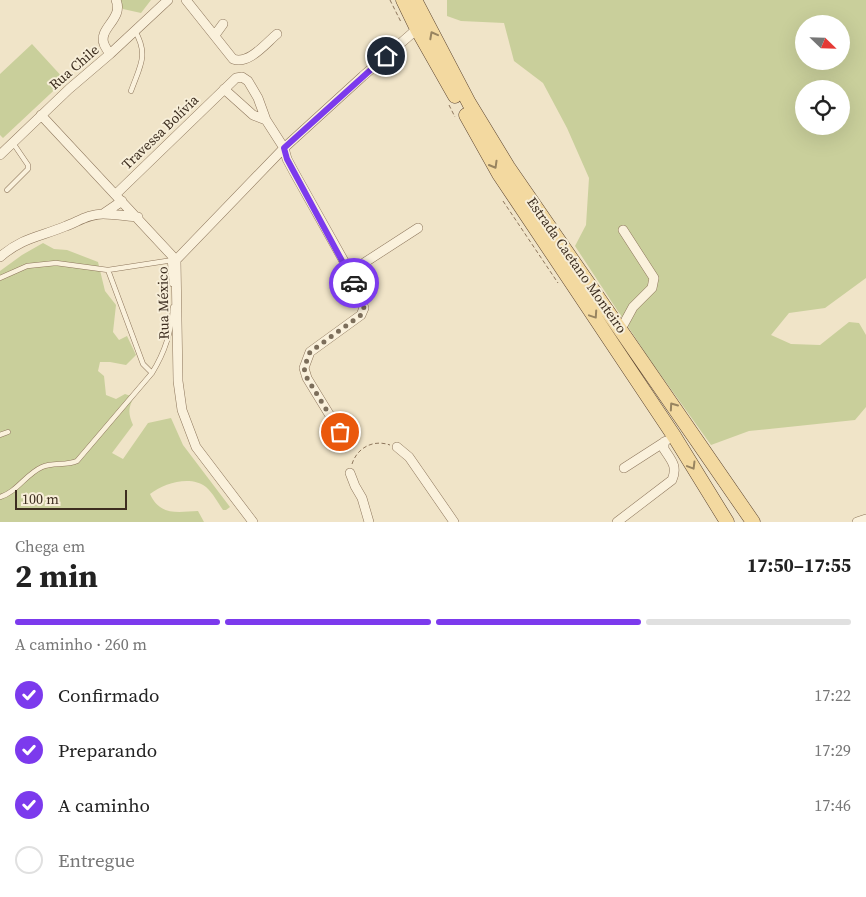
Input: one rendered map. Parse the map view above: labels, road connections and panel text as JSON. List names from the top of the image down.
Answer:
{
  "streets": {
    "main road": ["Estrada Caetano Monteiro"],
    "street": ["Rua Chile", "Travessa Bolívia", "Rua México"]
  },
  "crossings": [
    ["Rua Chile", "Rua México"],
    ["Travessa Bolívia", "Rua México"]
  ],
  "scale_bar": "100 m",
  "north": "bottom right",
  "page": {
    "scale": "100 m",
    "heading": ["2 min", "Chega em", "17:50–17:55"],
    "bar": "A caminho · 260 m",
    "list": [
      ["Confirmado", "17:22"],
      ["Preparando", "17:29"],
      ["A caminho", "17:46"],
      "Entregue"
    ]
  }
}
